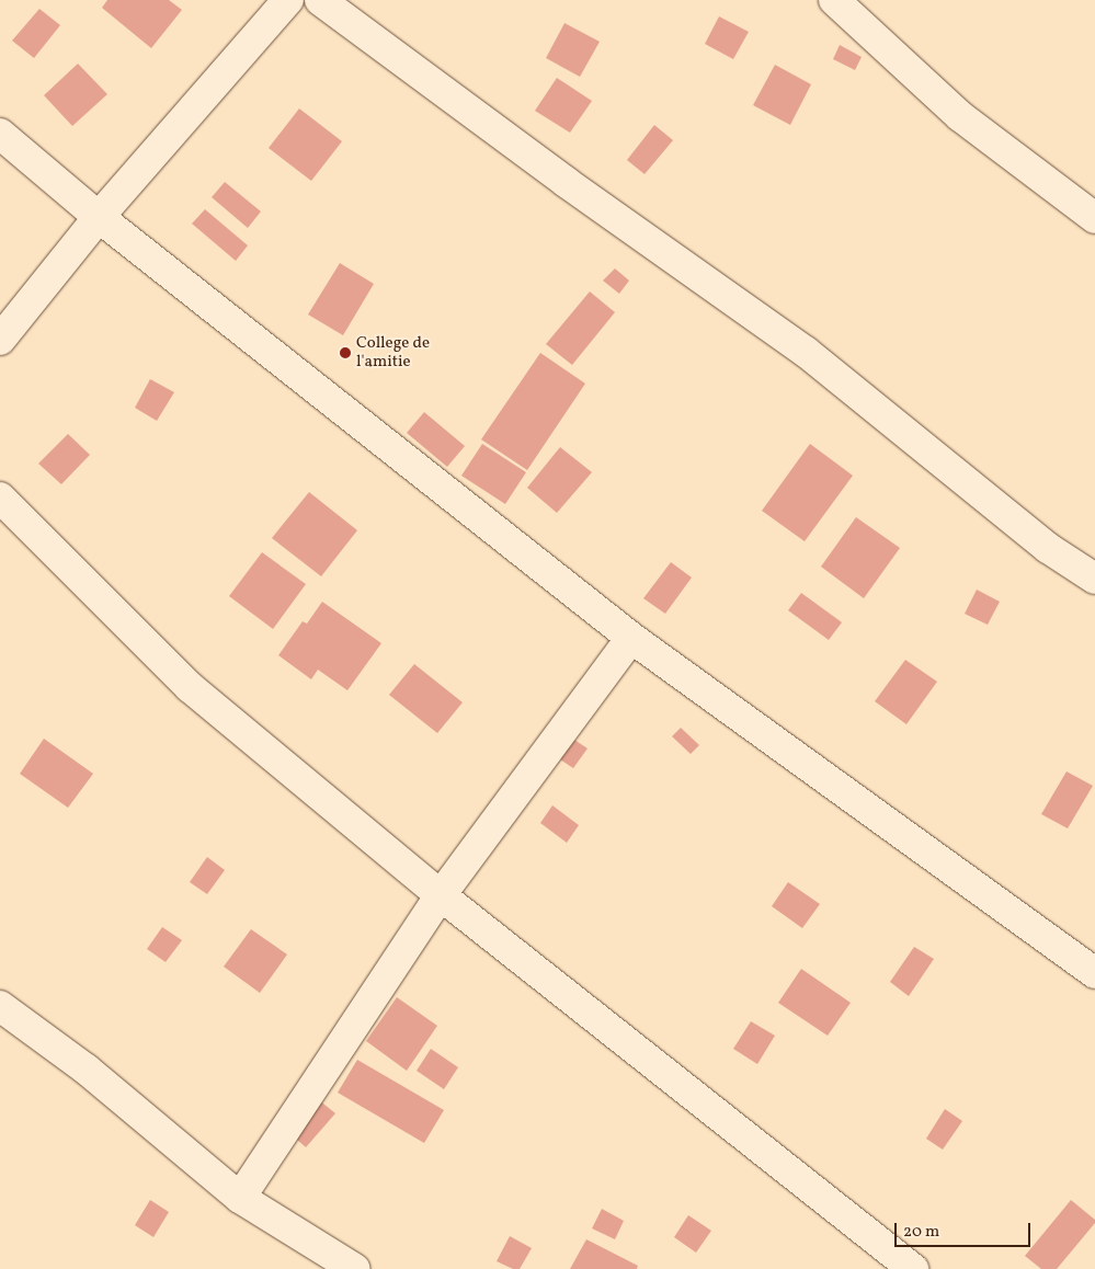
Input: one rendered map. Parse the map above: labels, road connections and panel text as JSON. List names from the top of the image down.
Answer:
{
  "places": ["College de l'amitie"],
  "scale_bar": "20 m"
}
